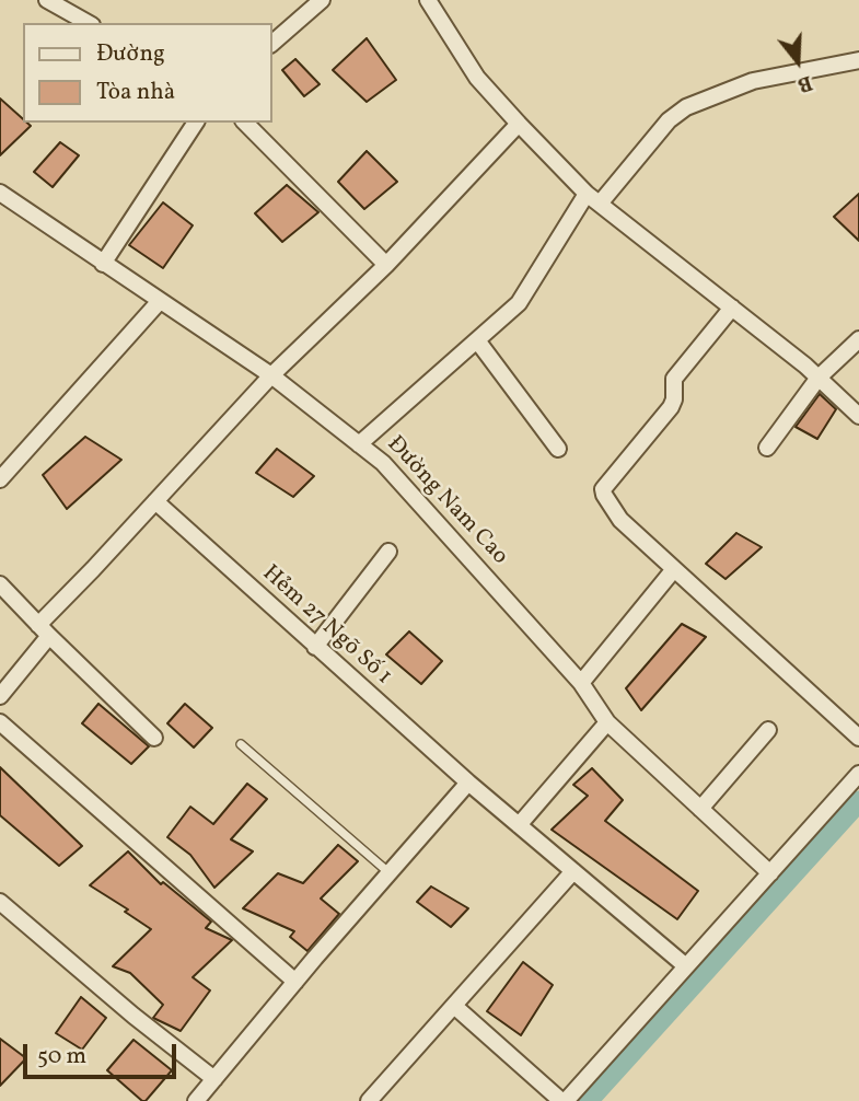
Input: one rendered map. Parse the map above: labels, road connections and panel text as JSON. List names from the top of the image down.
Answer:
{
  "streets": {
    "street": ["Đường Nam Cao", "Hẻm 27 Ngõ Số 1"]
  },
  "legend": ["Đường", "Tòa nhà"],
  "scale_bar": "50 m",
  "north": "bottom"
}
